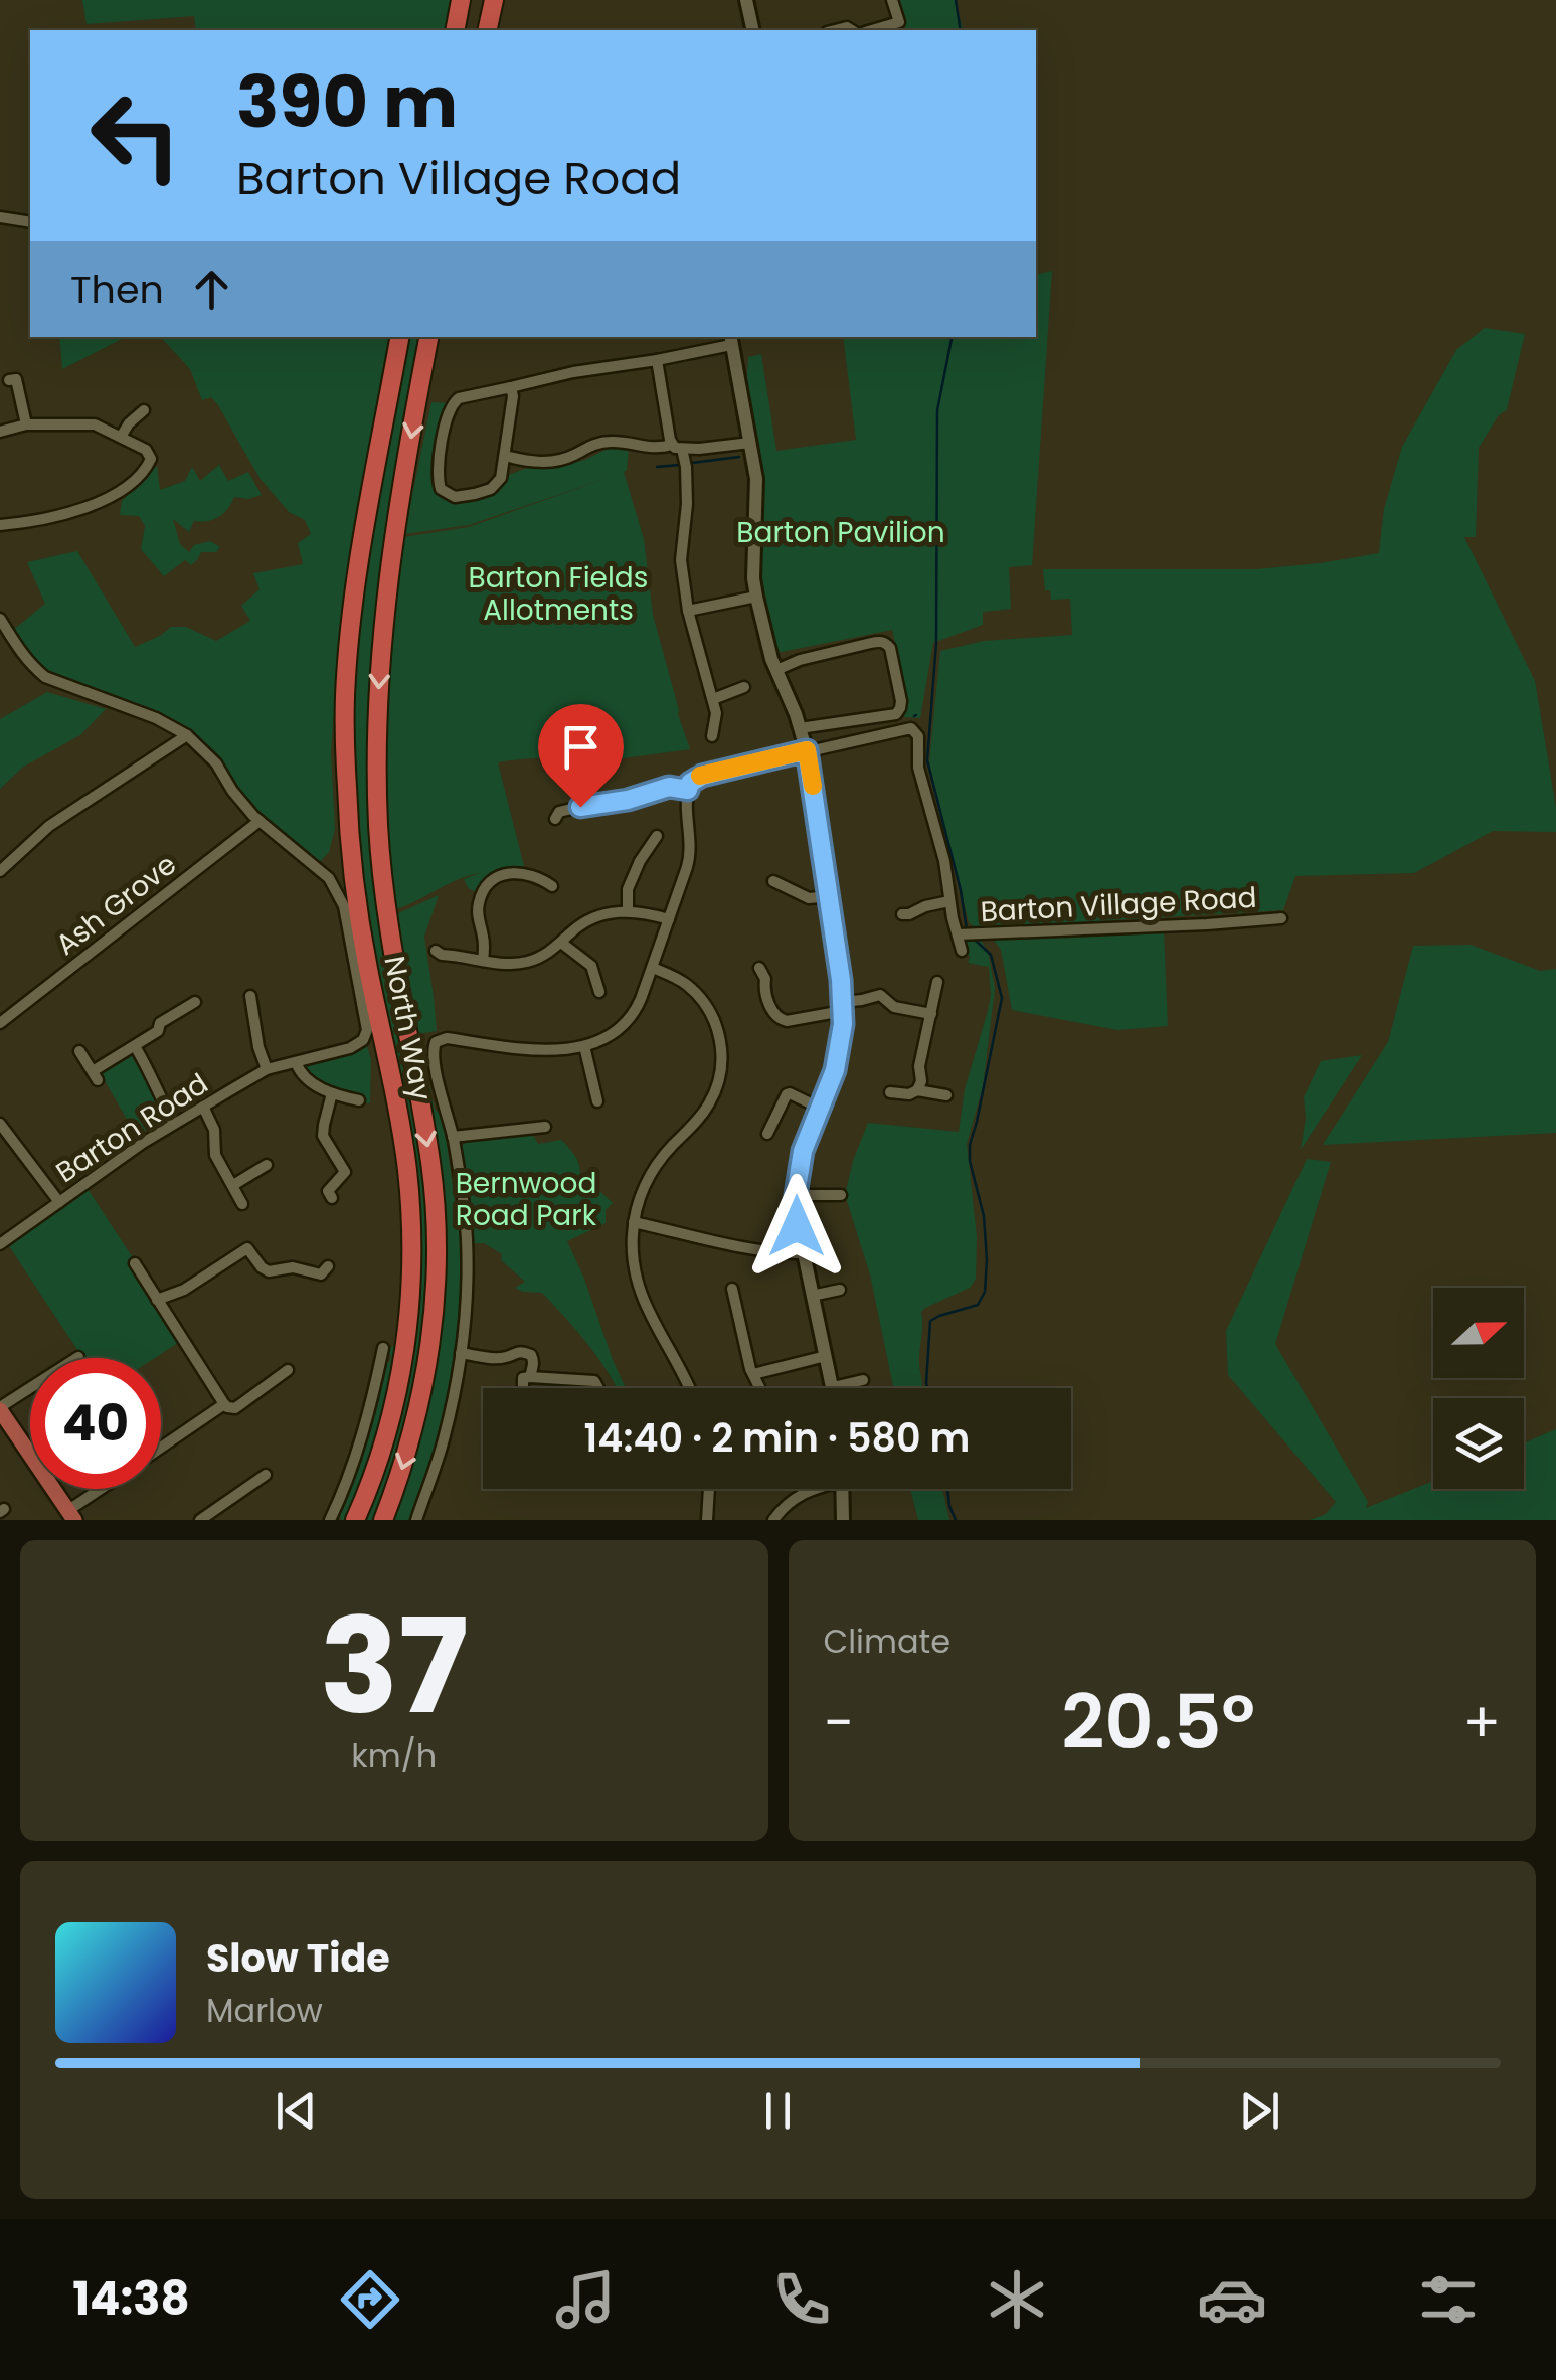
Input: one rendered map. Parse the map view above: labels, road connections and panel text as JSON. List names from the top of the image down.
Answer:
{
  "streets": {
    "highway": ["North Way"],
    "street": ["Ash Grove", "Barton Village Road", "Barton Road"]
  },
  "crossings": [
    ["Ash Grove", "Barton Road"]
  ],
  "parks": ["Barton Pavilion", "Barton Fields Allotments", "Bernwood Road Park"],
  "north": "right",
  "page": {
    "turn": ["390 m", "Barton Village Road"],
    "then": "Then",
    "limit": "40",
    "trip": "14:40 · 2 min · 580 m",
    "tile": [
      ["37", "km/h"],
      "Climate"
    ],
    "heat": ["−", "20.5°", "+"],
    "song": ["Slow Tide", "Marlow"],
    "tabs": "14:38"
  }
}
